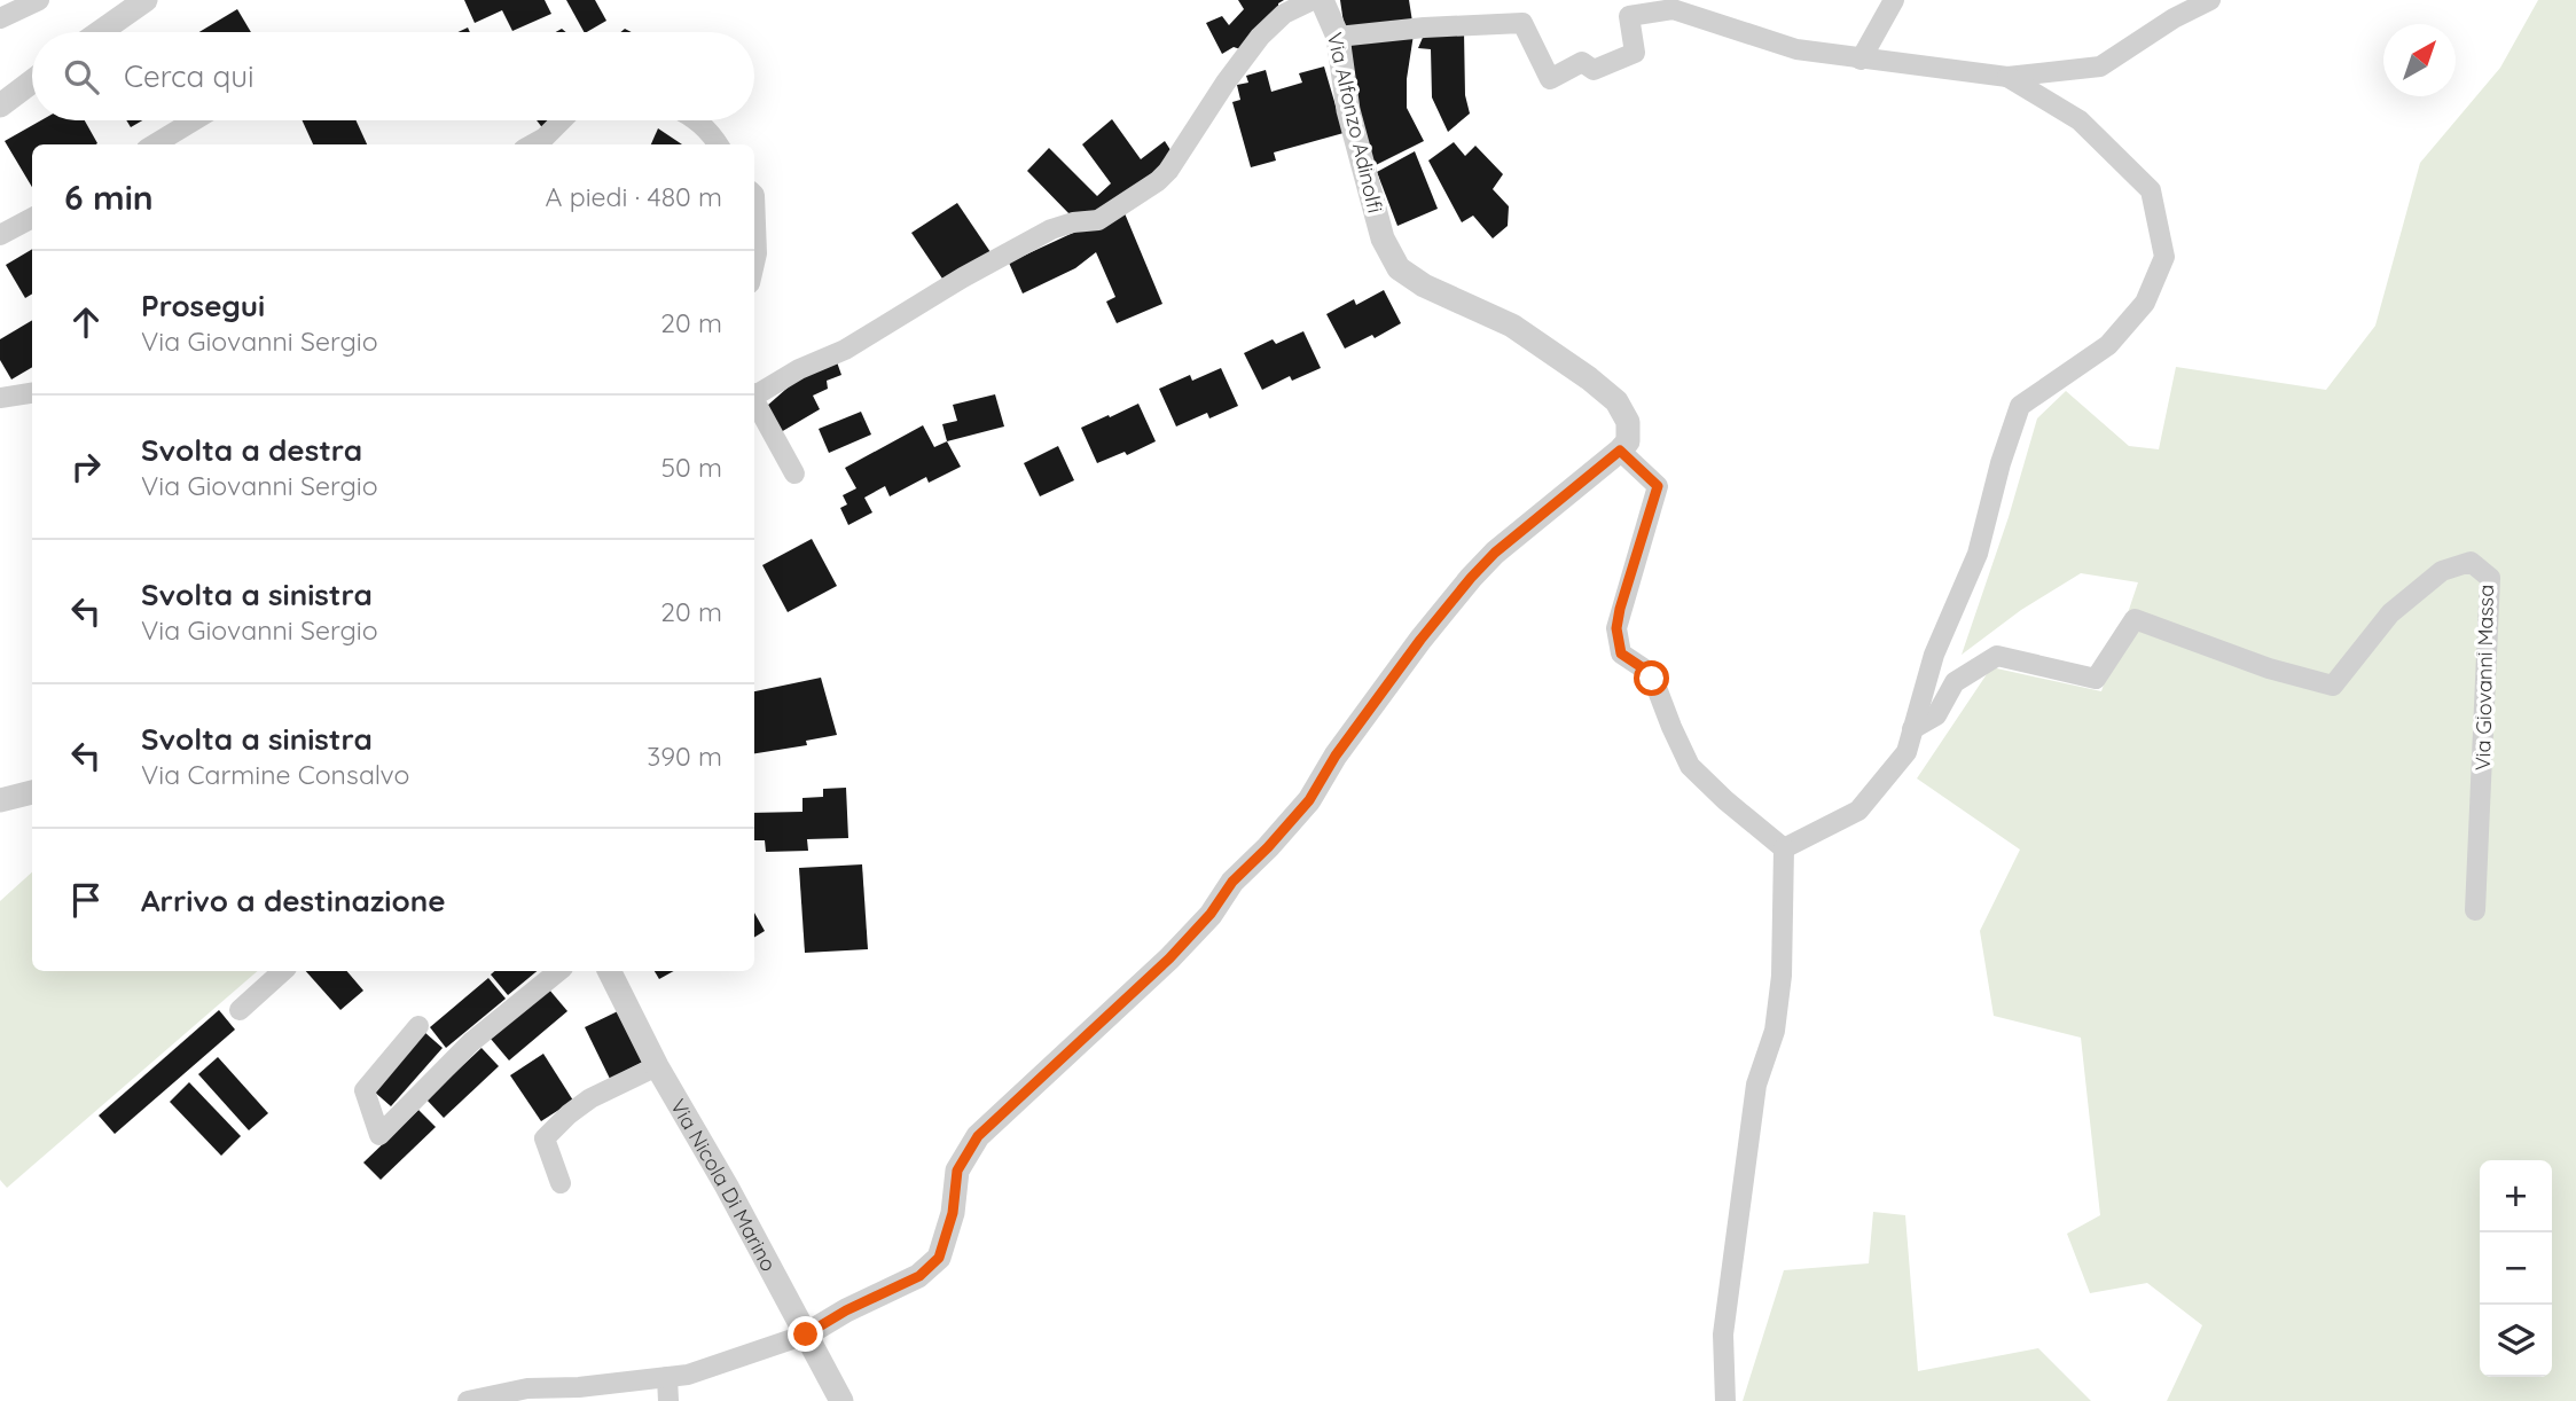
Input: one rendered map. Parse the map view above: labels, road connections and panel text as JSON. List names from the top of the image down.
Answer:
{
  "streets": {
    "street": ["Via Alfonzo Adinolfi", "Via Giovanni Massa", "Via Nicola Di Marino"]
  },
  "north": "top right",
  "page": {
    "search": "Cerca qui",
    "heading": ["6 min", "A piedi · 480 m"],
    "list": [
      ["Prosegui", "Via Giovanni Sergio", "20 m"],
      ["Svolta a destra", "Via Giovanni Sergio", "50 m"],
      ["Svolta a sinistra", "Via Giovanni Sergio", "20 m"],
      ["Svolta a sinistra", "Via Carmine Consalvo", "390 m"],
      "Arrivo a destinazione"
    ],
    "map_buttons": ["+", "−"]
  }
}
